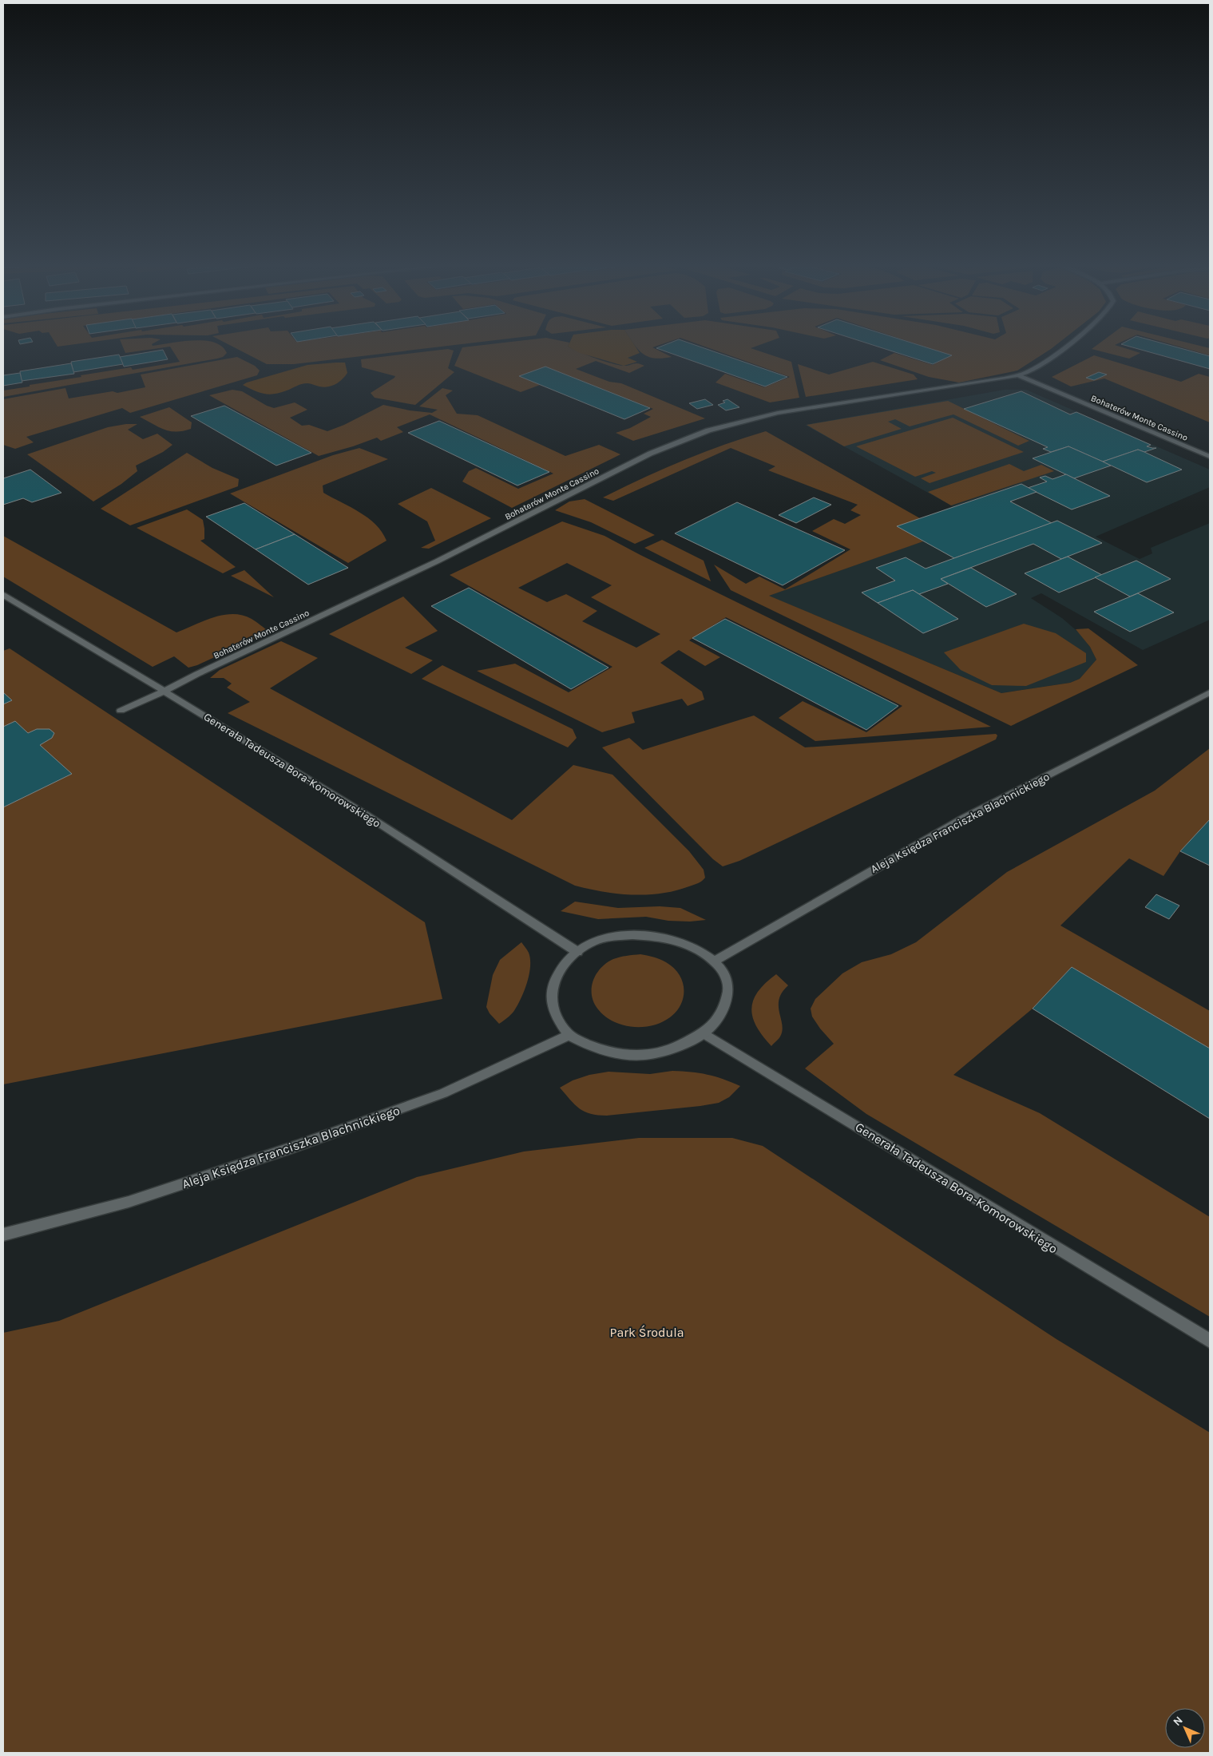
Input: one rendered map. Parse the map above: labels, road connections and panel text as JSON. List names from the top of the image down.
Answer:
{
  "streets": {
    "street": ["Bohaterów Monte Cassino", "Generała Tadeusza Bora-Komorowskiego", "Aleja Księdza Franciszka Blachnickiego"]
  },
  "crossings": [
    ["Bohaterów Monte Cassino", "Generała Tadeusza Bora-Komorowskiego"]
  ],
  "parks": ["Park Środula"],
  "north": "top left"
}
